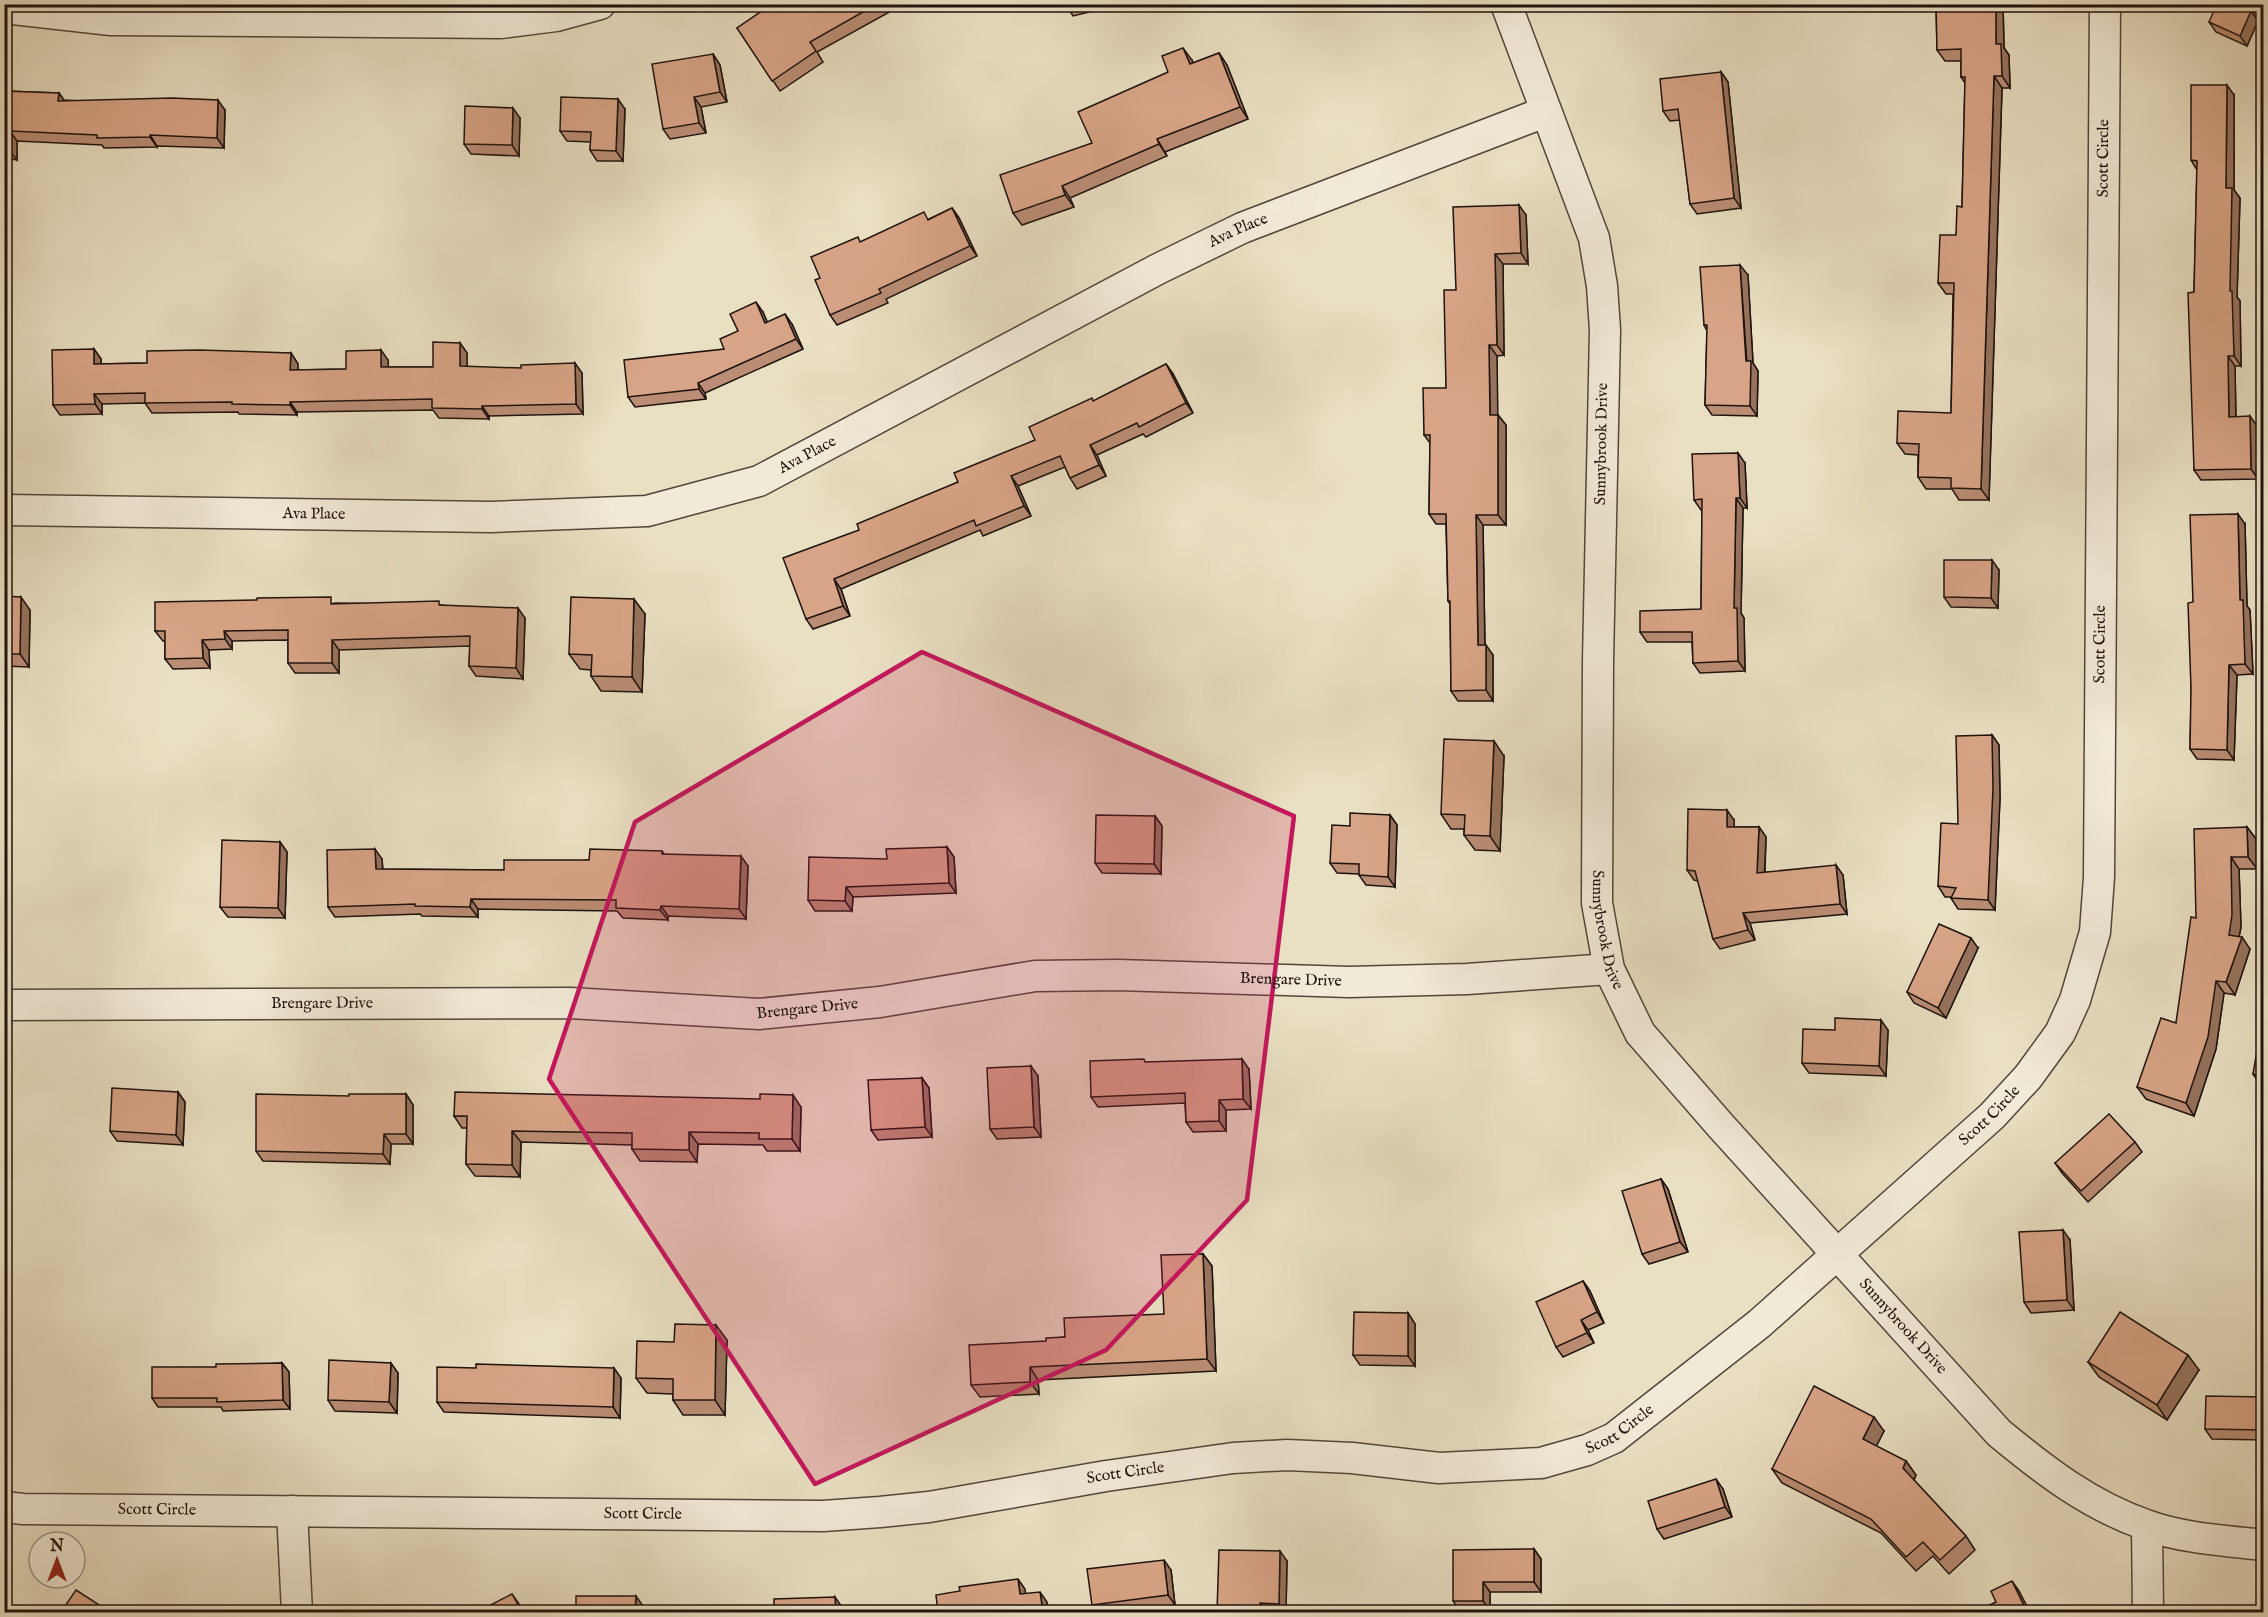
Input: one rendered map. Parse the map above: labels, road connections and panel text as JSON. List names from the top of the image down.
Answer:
{
  "streets": {
    "street": [
      "Scott Circle",
      "Ava Place",
      "Sunnybrook Drive",
      "Brengare Drive"
    ]
  },
  "crossings": [
    ["Scott Circle", "Sunnybrook Drive"],
    ["Ava Place", "Sunnybrook Drive"],
    ["Sunnybrook Drive", "Brengare Drive"]
  ],
  "north": "top"
}
